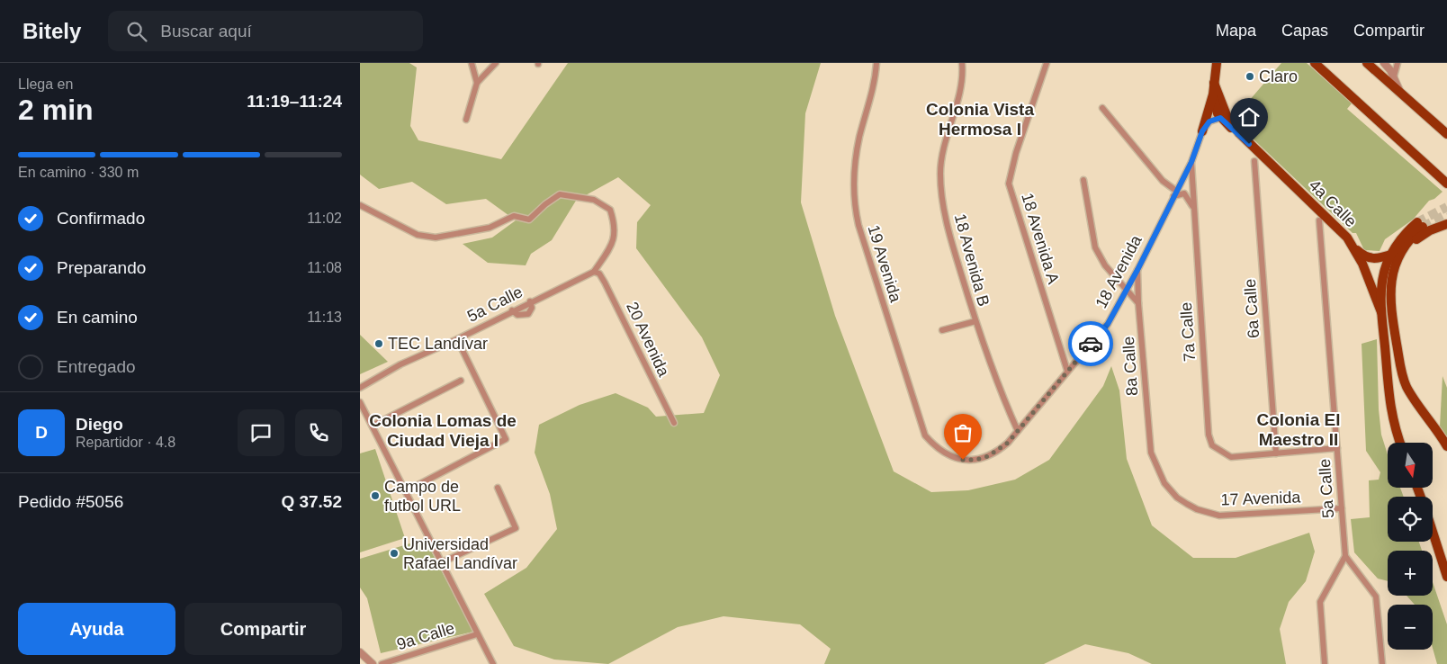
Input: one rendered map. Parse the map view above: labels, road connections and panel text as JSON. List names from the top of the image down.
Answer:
{
  "streets": {
    "main road": ["4a Calle"],
    "street": [
      "18 Avenida A",
      "18 Avenida B",
      "19 Avenida",
      "18 Avenida",
      "5a Calle",
      "6a Calle",
      "7a Calle",
      "20 Avenida",
      "8a Calle",
      "17 Avenida",
      "9a Calle"
    ]
  },
  "crossings": [
    ["18 Avenida A", "18 Avenida"],
    ["18 Avenida B", "18 Avenida"],
    ["19 Avenida", "18 Avenida"],
    ["18 Avenida", "7a Calle"],
    ["18 Avenida", "8a Calle"],
    ["5a Calle", "20 Avenida"],
    ["5a Calle", "17 Avenida"],
    ["6a Calle", "7a Calle"],
    ["8a Calle", "17 Avenida"]
  ],
  "districts": ["Colonia Vista Hermosa I", "Colonia El Maestro II", "Colonia Lomas de Ciudad Vieja I"],
  "places": [
    "Claro",
    "TEC Landívar",
    "Campo de futbol URL",
    "Universidad Rafael Landívar"
  ],
  "north": "bottom",
  "page": {
    "header": "Bitely",
    "search": "Buscar aquí",
    "nav": ["Mapa", "Capas", "Compartir"],
    "heading": ["2 min", "Llega en", "11:19–11:24"],
    "panel": [
      "Diego",
      "Repartidor · 4.8",
      "Pedido #5056",
      "Q 37.52"
    ],
    "bar": "En camino · 330 m",
    "list": [
      ["Confirmado", "11:02"],
      ["Preparando", "11:08"],
      ["En camino", "11:13"],
      "Entregado"
    ],
    "round": "D",
    "map_buttons": ["+", "−"],
    "buttons": ["Ayuda", "Compartir"]
  }
}
